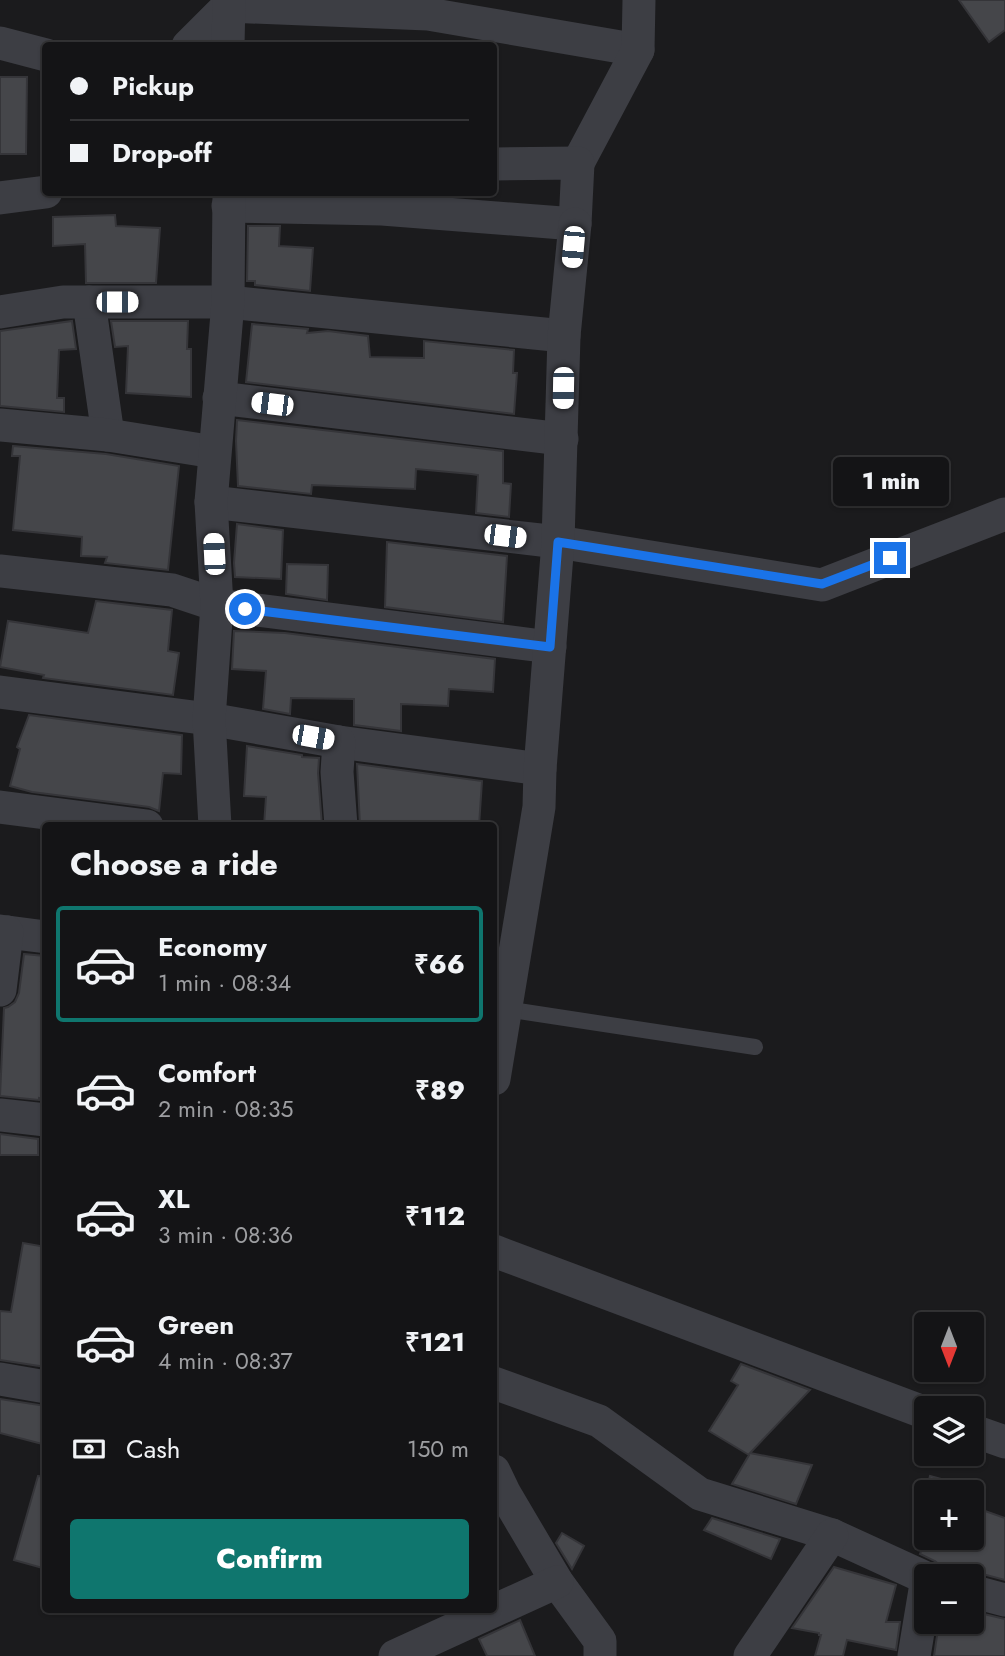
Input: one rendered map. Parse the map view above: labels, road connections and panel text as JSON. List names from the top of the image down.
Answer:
{
  "north": "bottom",
  "page": {
    "banner": ["Pickup", "Drop-off"],
    "bubble": "1 min",
    "heading": "Choose a ride",
    "list": [
      {
        "name": "Economy",
        "note": "1 min · 08:34",
        "value": "₹66"
      },
      {
        "name": "Comfort",
        "note": "2 min · 08:35",
        "value": "₹89"
      },
      {
        "name": "XL",
        "note": "3 min · 08:36",
        "value": "₹112"
      },
      {
        "name": "Green",
        "note": "4 min · 08:37",
        "value": "₹121"
      }
    ],
    "map_buttons": ["+", "−"],
    "pay": ["Cash", "150 m"],
    "buttons": "Confirm"
  }
}
